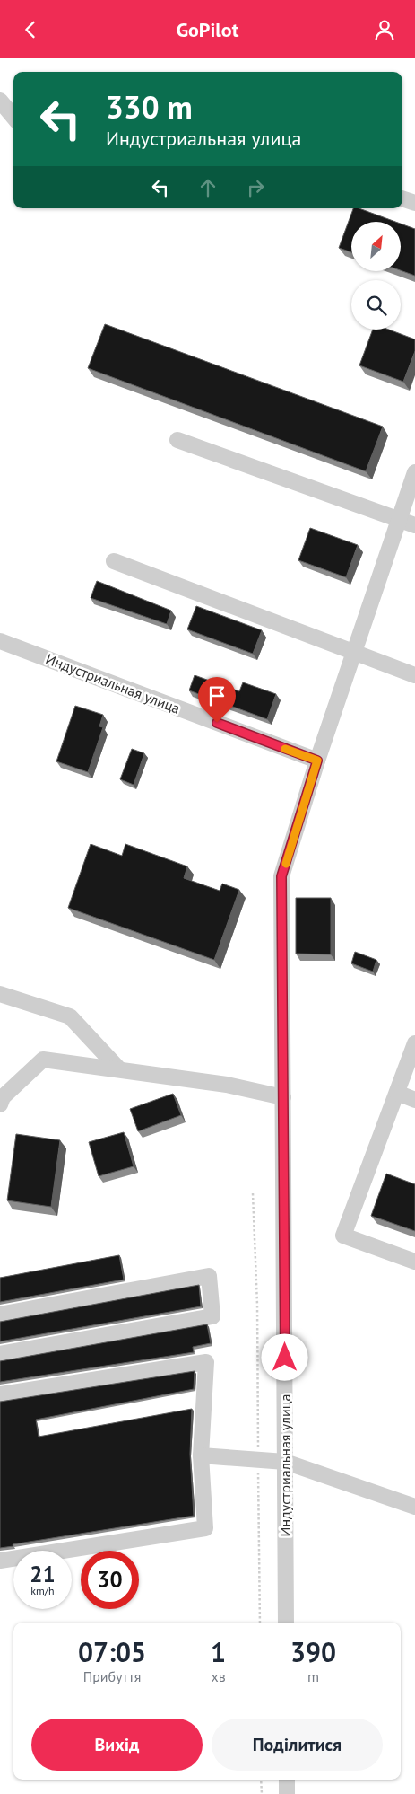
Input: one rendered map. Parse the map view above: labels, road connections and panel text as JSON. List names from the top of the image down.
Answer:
{
  "streets": {
    "street": ["Индустриальная улица"]
  },
  "north": "top right",
  "page": {
    "header": "GoPilot",
    "turn": ["330 m", "Индустриальная улица"],
    "speed": "21 km/h",
    "limit": "30",
    "eta": [
      "07:05",
      "Прибуття",
      "1",
      "хв",
      "390",
      "m"
    ],
    "buttons": ["Вихід", "Поділитися"]
  }
}
